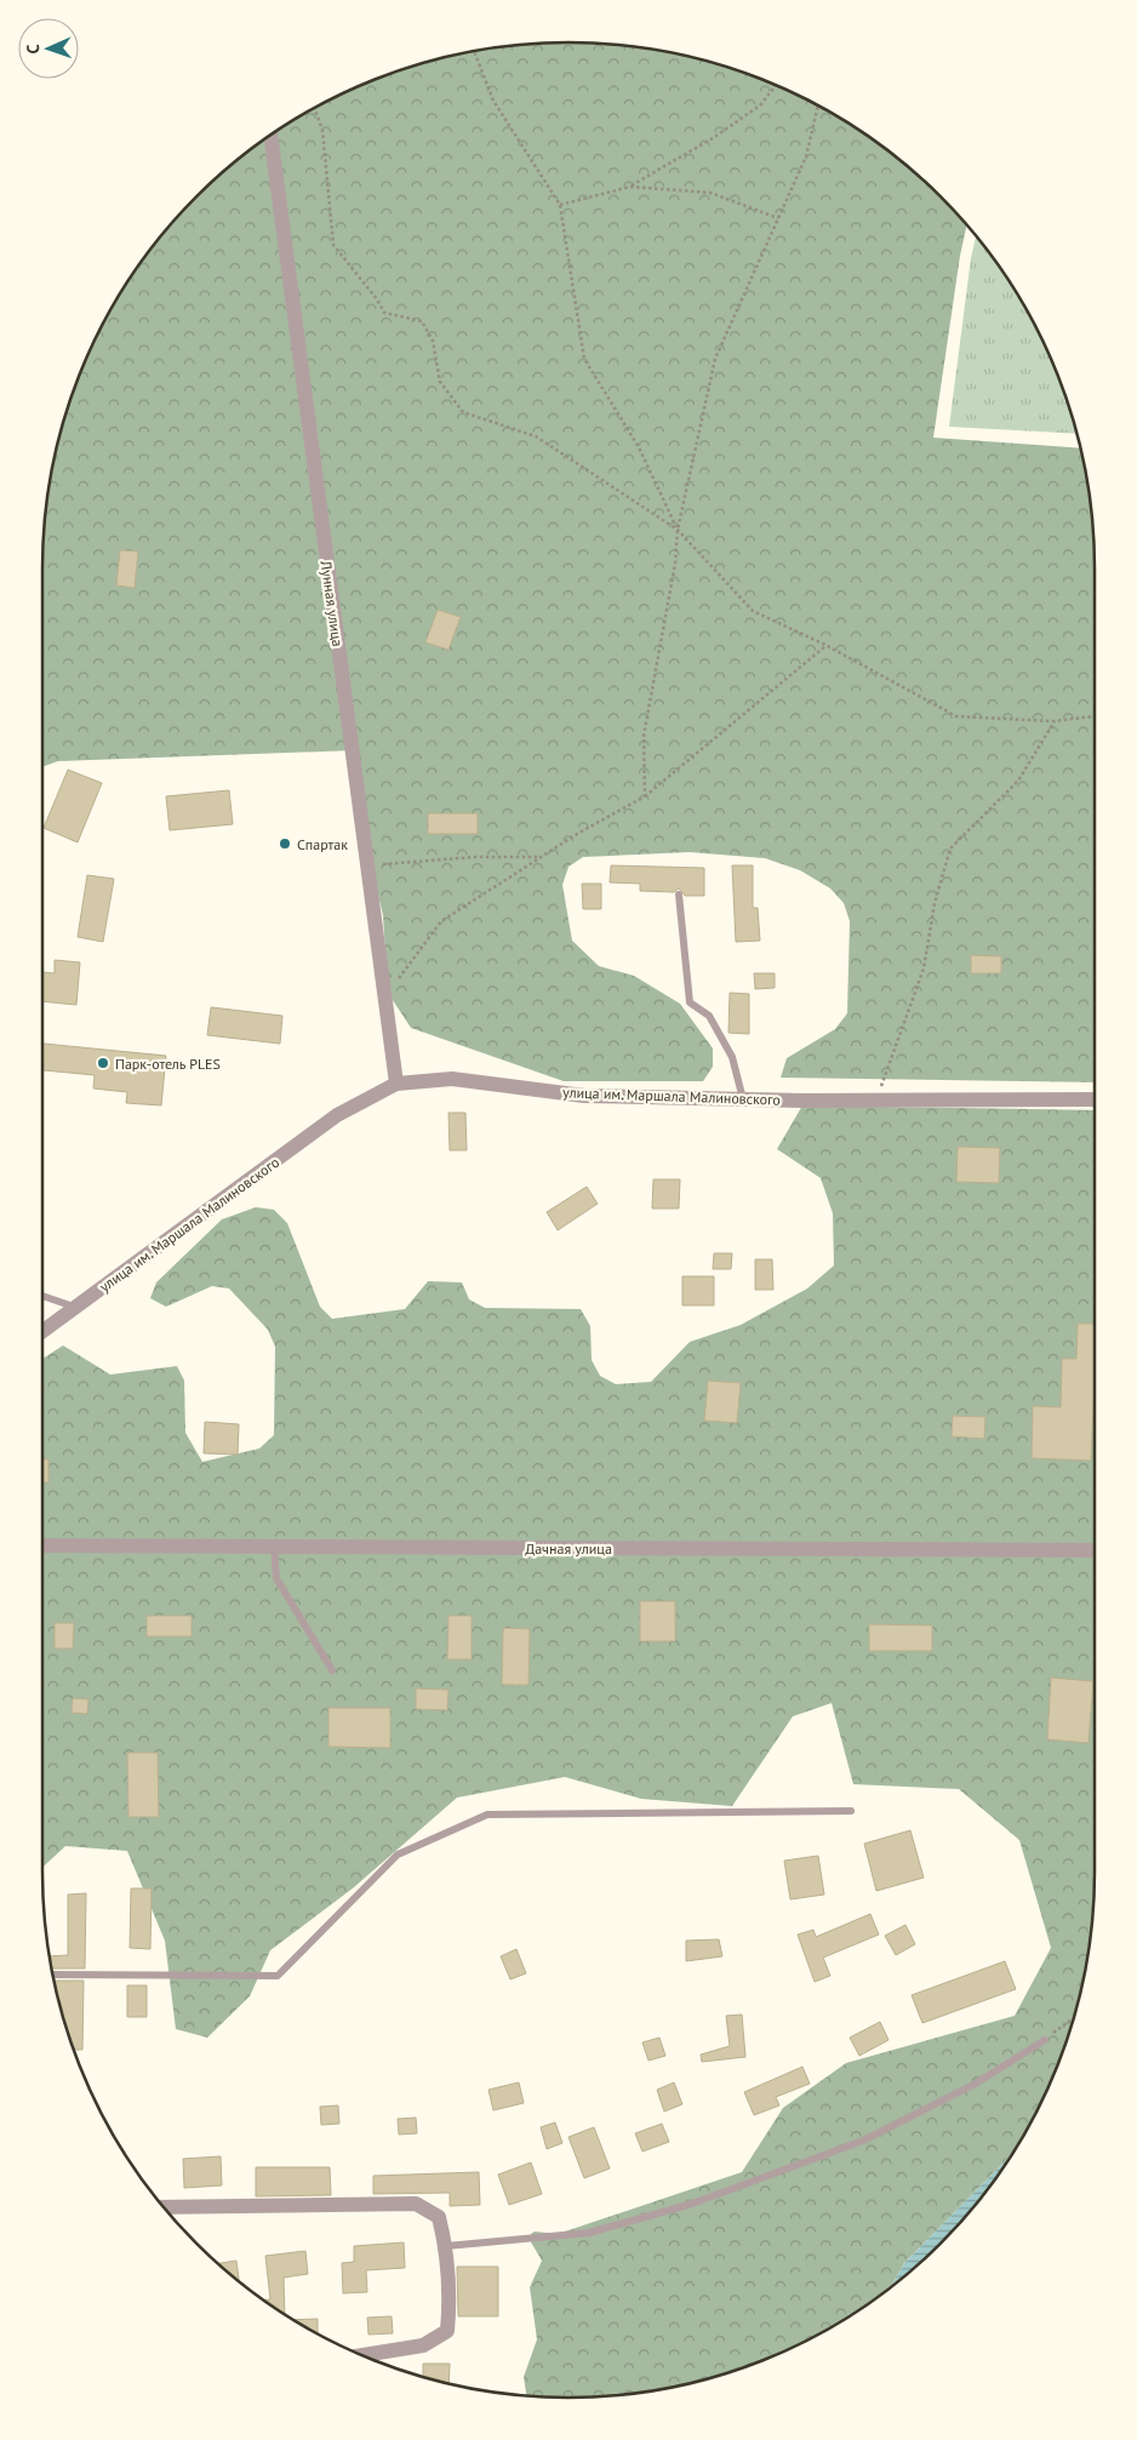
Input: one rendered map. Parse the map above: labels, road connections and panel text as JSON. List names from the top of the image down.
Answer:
{
  "streets": {
    "street": ["Лунная улица", "улица им. Маршала Малиновского", "Дачная улица"]
  },
  "crossings": [
    ["Лунная улица", "улица им. Маршала Малиновского"]
  ],
  "places": ["Спартак", "Парк-отель PLES"],
  "north": "left"
}
